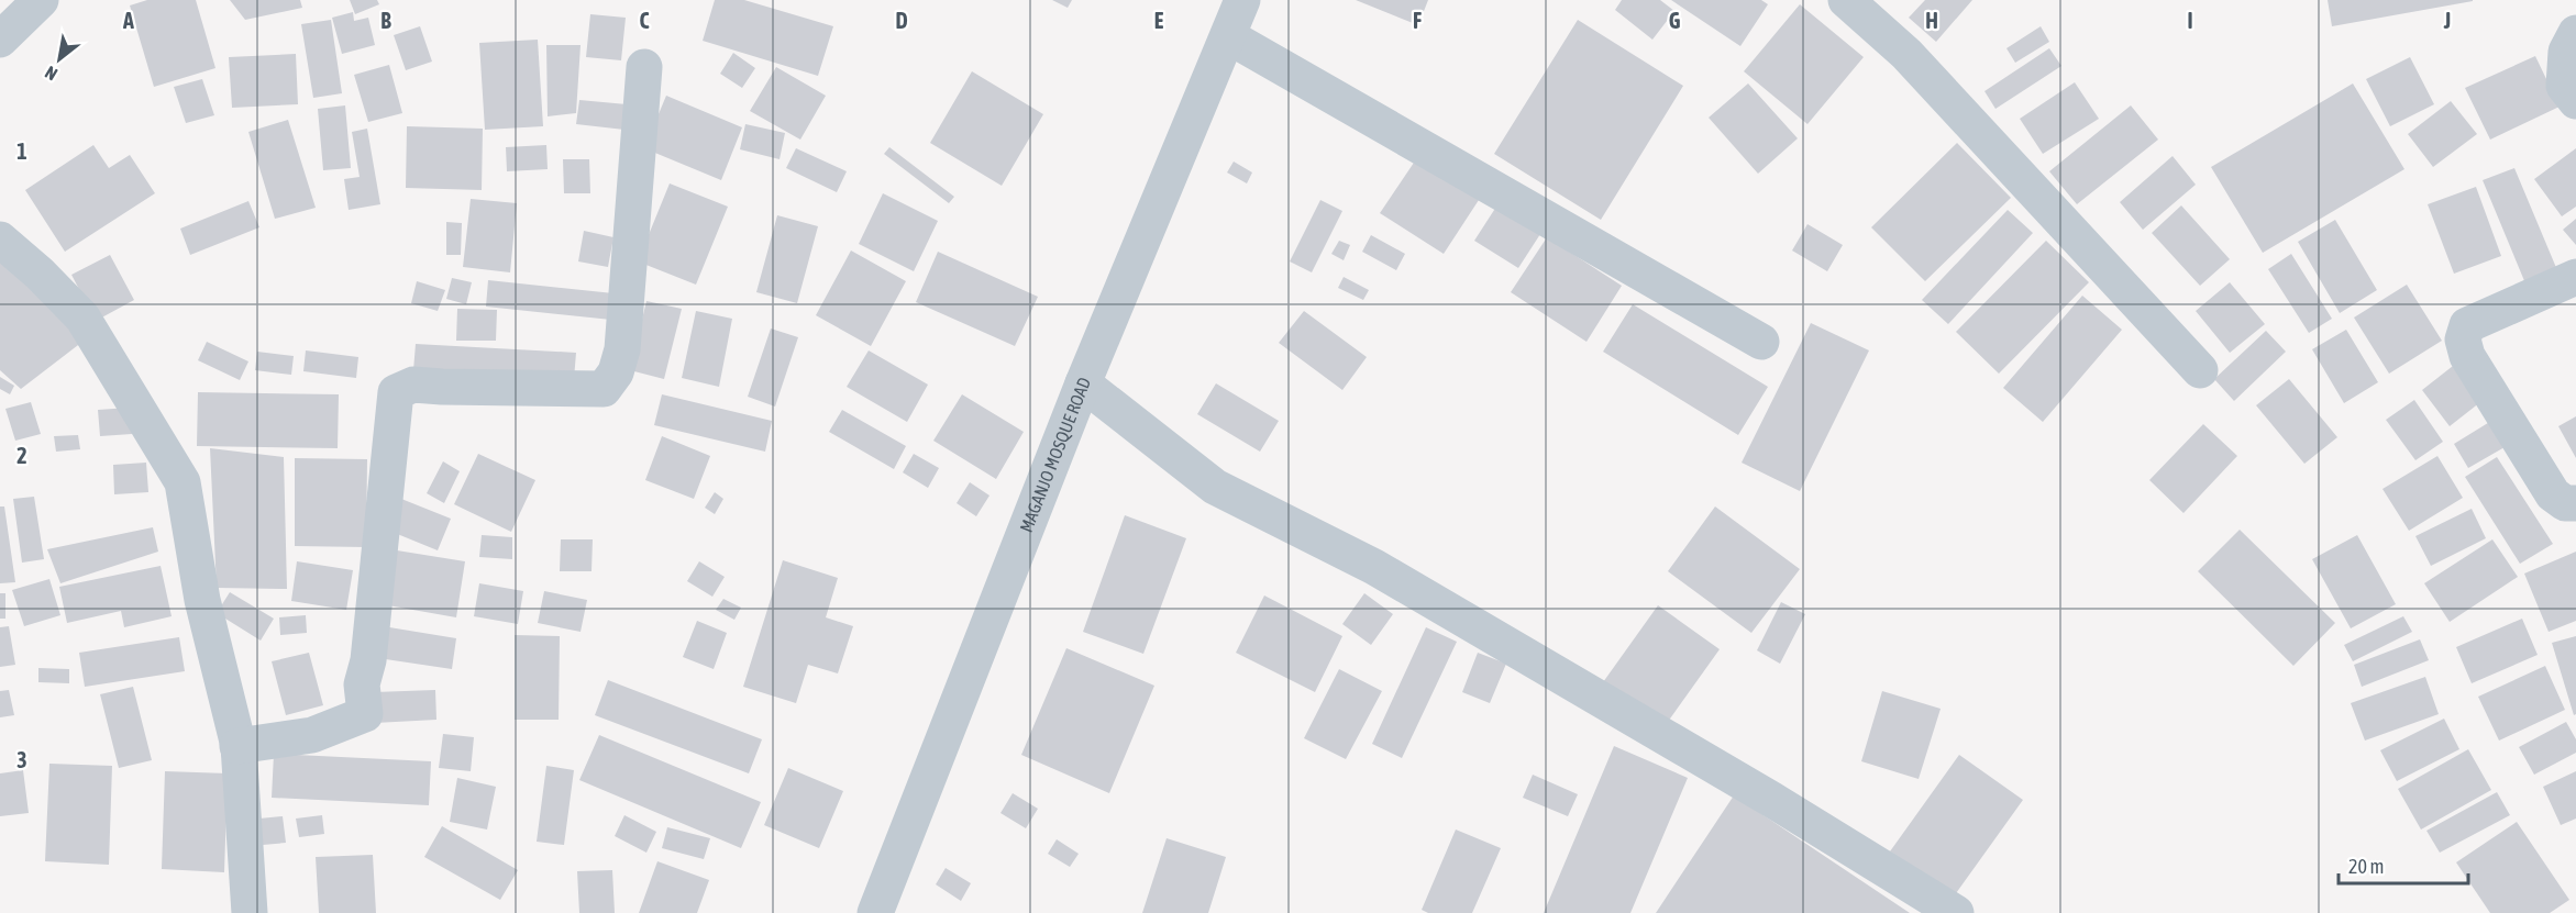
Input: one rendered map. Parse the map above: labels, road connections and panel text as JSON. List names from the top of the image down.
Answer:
{
  "streets": {
    "street": ["MAGANJO MOSQUE ROAD"]
  },
  "scale_bar": "20 m",
  "north": "bottom left",
  "grid": {
    "columns": [
      "A",
      "B",
      "C",
      "D",
      "E",
      "F",
      "G",
      "H",
      "I",
      "J"
    ],
    "rows": ["1", "2", "3"]
  }
}
